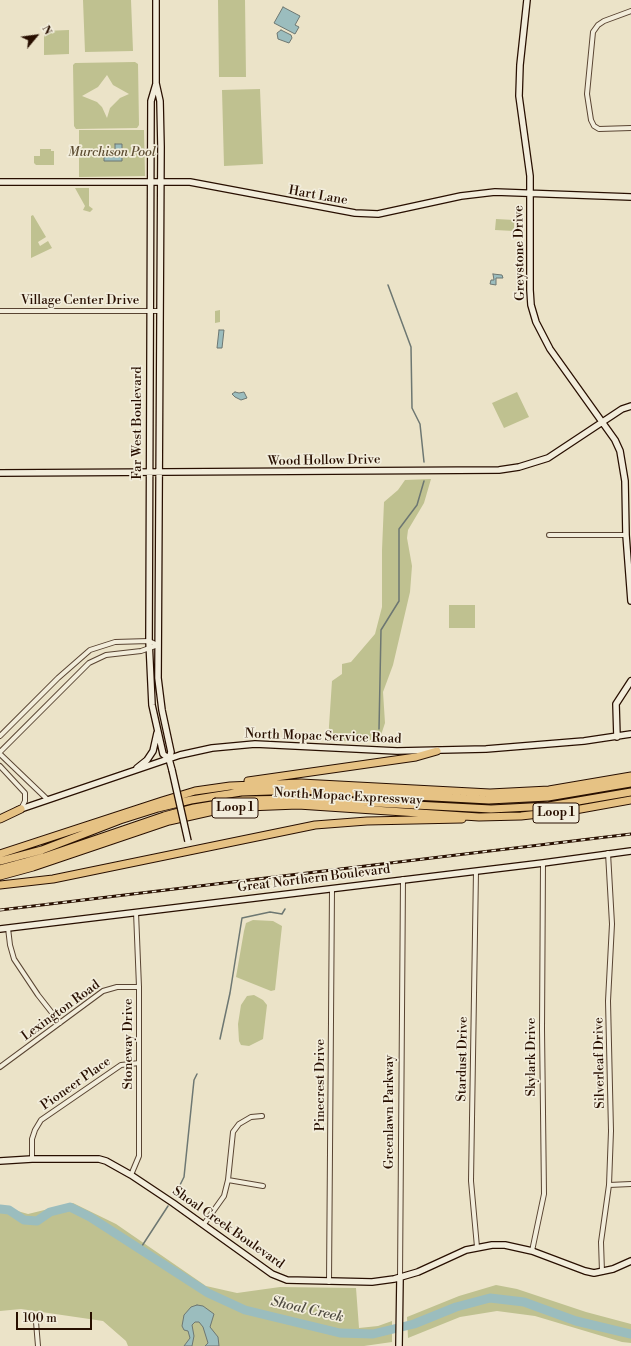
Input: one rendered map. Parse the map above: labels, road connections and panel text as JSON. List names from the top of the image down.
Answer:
{
  "streets": {
    "highway": ["North Mopac Expressway", "Loop 1"],
    "street": [
      "Hart Lane",
      "Greystone Drive",
      "Village Center Drive",
      "Far West Boulevard",
      "Wood Hollow Drive",
      "North Mopac Service Road",
      "Great Northern Boulevard",
      "Lexington Road",
      "Stoneway Drive",
      "Skylark Drive",
      "Stardust Drive",
      "Silverleaf Drive",
      "Pioneer Place",
      "Pinecrest Drive",
      "Greenlawn Parkway",
      "Shoal Creek Boulevard"
    ]
  },
  "crossings": [
    ["Hart Lane", "Greystone Drive"],
    ["Hart Lane", "Far West Boulevard"],
    ["Greystone Drive", "Wood Hollow Drive"],
    ["Village Center Drive", "Far West Boulevard"],
    ["Far West Boulevard", "Wood Hollow Drive"],
    ["Far West Boulevard", "North Mopac Service Road"],
    ["Great Northern Boulevard", "Stoneway Drive"],
    ["Great Northern Boulevard", "Skylark Drive"],
    ["Great Northern Boulevard", "Stardust Drive"],
    ["Great Northern Boulevard", "Silverleaf Drive"],
    ["Great Northern Boulevard", "Pinecrest Drive"],
    ["Great Northern Boulevard", "Greenlawn Parkway"],
    ["Lexington Road", "Stoneway Drive"],
    ["Stoneway Drive", "Pioneer Place"],
    ["Stoneway Drive", "Shoal Creek Boulevard"],
    ["Skylark Drive", "Shoal Creek Boulevard"],
    ["Stardust Drive", "Shoal Creek Boulevard"],
    ["Silverleaf Drive", "Shoal Creek Boulevard"],
    ["Pioneer Place", "Shoal Creek Boulevard"],
    ["Pinecrest Drive", "Shoal Creek Boulevard"],
    ["Greenlawn Parkway", "Shoal Creek Boulevard"]
  ],
  "water": ["Shoal Creek"],
  "parks": ["Murchison Pool"],
  "scale_bar": "100 m",
  "north": "top right"
}
